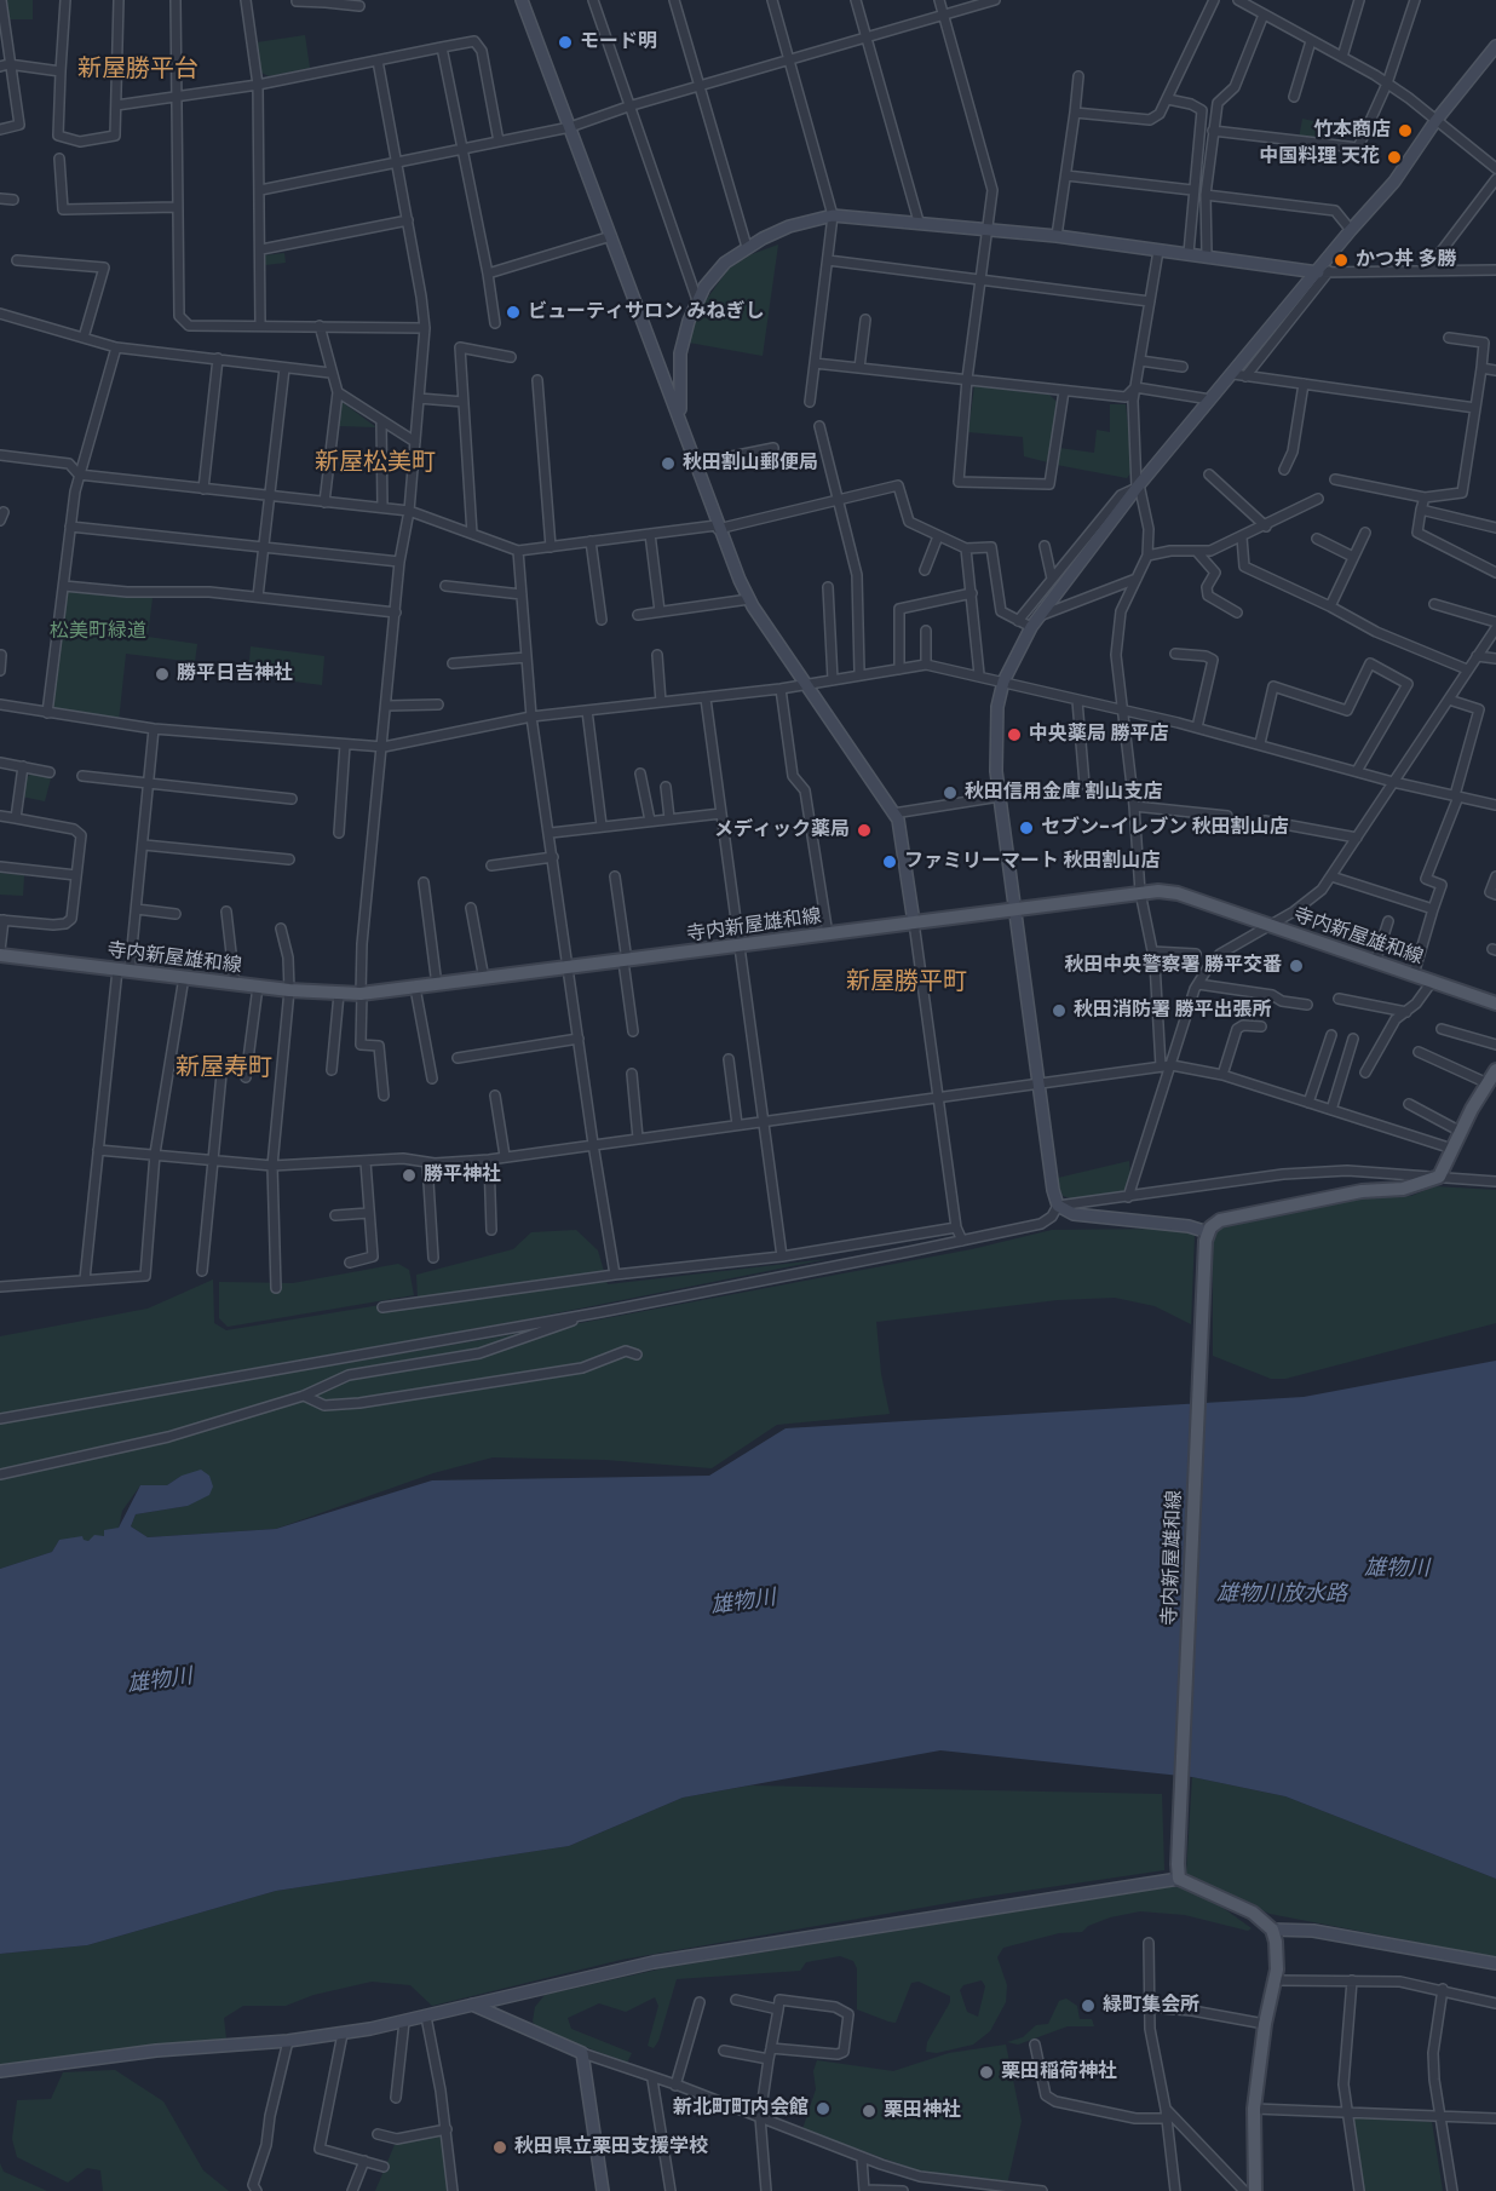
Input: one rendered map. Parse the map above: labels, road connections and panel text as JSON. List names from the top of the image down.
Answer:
{
  "streets": {
    "main road": ["寺内新屋雄和線"]
  },
  "districts": [
    "新屋勝平台",
    "新屋松美町",
    "新屋勝平町",
    "新屋寿町"
  ],
  "water": ["雄物川", "雄物川放水路"],
  "parks": ["松美町緑道"],
  "places": [
    "モード明",
    "竹本商店",
    "中国料理 天花",
    "かつ丼 多勝",
    "ビューティサロン みねぎし",
    "秋田割山郵便局",
    "勝平日吉神社",
    "中央薬局 勝平店",
    "秋田信用金庫 割山支店",
    "セブン-イレブン 秋田割山店",
    "メディック薬局",
    "ファミリーマート 秋田割山店",
    "秋田中央警察署 勝平交番",
    "秋田消防署 勝平出張所",
    "勝平神社",
    "緑町集会所",
    "栗田稲荷神社",
    "新北町町内会館",
    "栗田神社",
    "秋田県立栗田支援学校"
  ]
}
